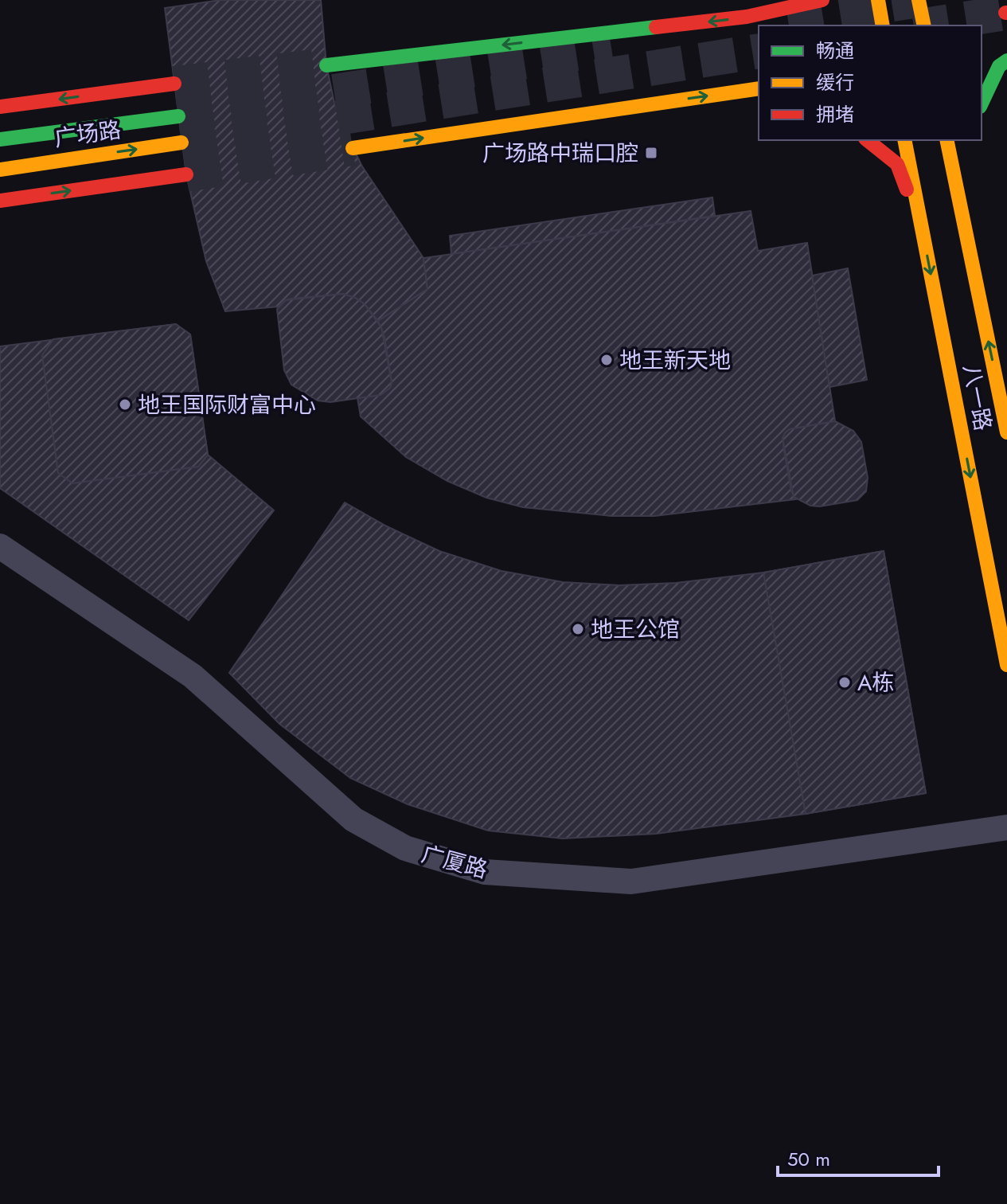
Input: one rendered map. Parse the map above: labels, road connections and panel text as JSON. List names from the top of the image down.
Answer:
{
  "streets": {
    "main road": ["广场路", "八一路"],
    "street": ["广厦路"]
  },
  "places": {
    "transit": ["广场路中瑞口腔"],
    "other": [
      "地王新天地",
      "地王国际财富中心",
      "地王公馆",
      "A栋"
    ]
  },
  "legend": ["畅通", "缓行", "拥堵"],
  "scale_bar": "50 m"
}
